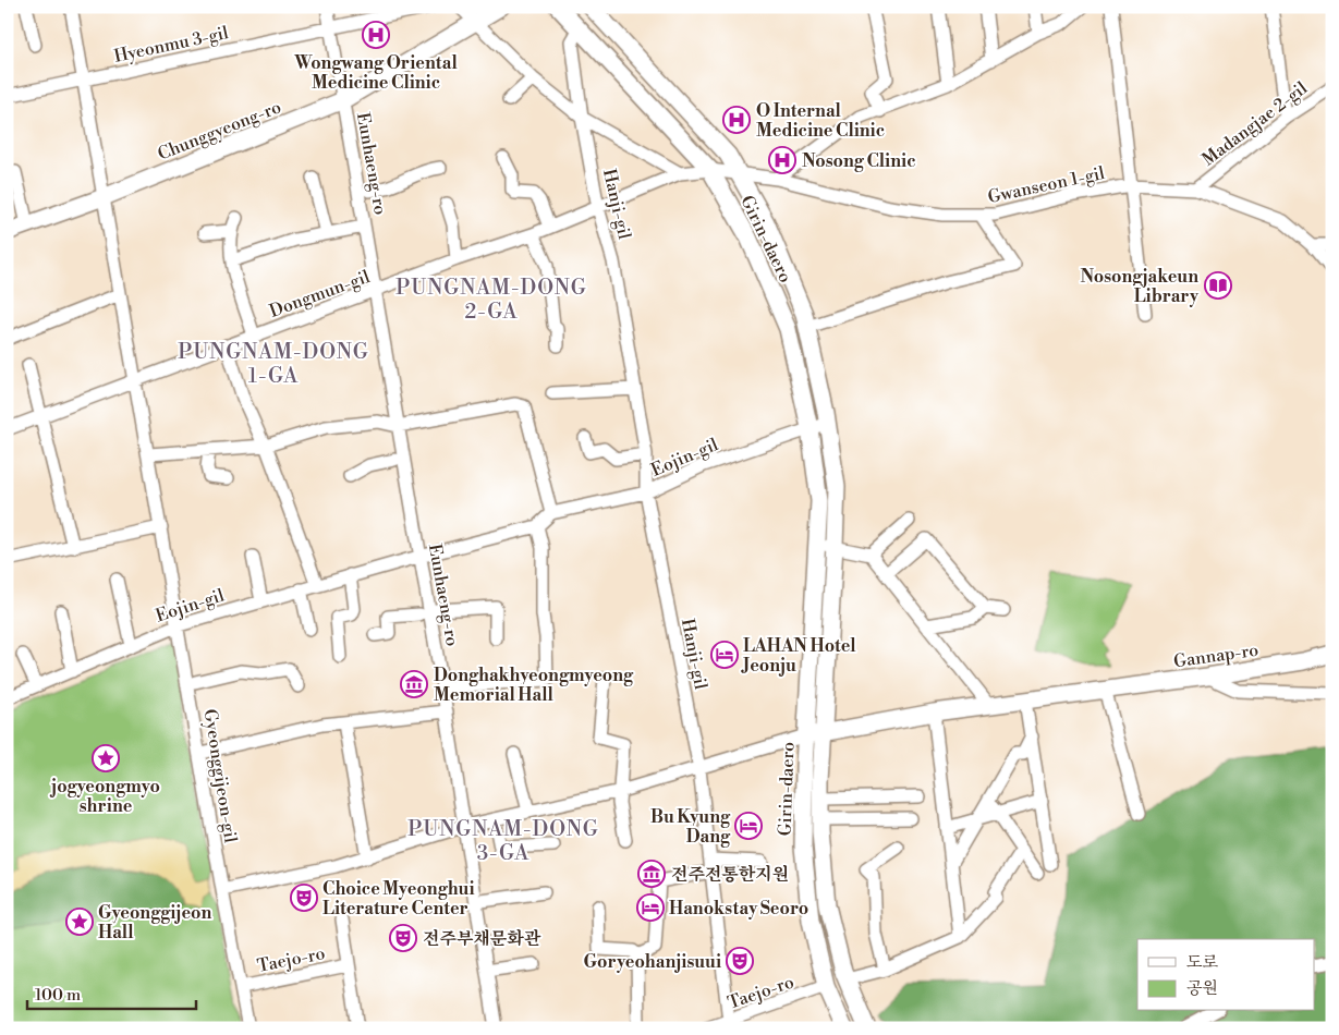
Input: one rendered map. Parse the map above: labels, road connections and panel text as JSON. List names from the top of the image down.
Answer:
{
  "streets": {
    "street": [
      "Hyeonmu 3-gil",
      "Madangjae 2-gil",
      "Chunggyeong-ro",
      "Eunhaeng-ro",
      "Gwanseon 1-gil",
      "Hanji-gil",
      "Girin-daero",
      "Dongmun-gil",
      "Eojin-gil",
      "Gannap-ro",
      "Gyeonggijeon-gil",
      "Taejo-ro"
    ]
  },
  "crossings": [
    ["Hyeonmu 3-gil", "Gyeonggijeon-gil"],
    ["Madangjae 2-gil", "Gwanseon 1-gil"],
    ["Chunggyeong-ro", "Eunhaeng-ro"],
    ["Chunggyeong-ro", "Gyeonggijeon-gil"],
    ["Eunhaeng-ro", "Dongmun-gil"],
    ["Eunhaeng-ro", "Eojin-gil"],
    ["Gwanseon 1-gil", "Girin-daero"],
    ["Gwanseon 1-gil", "Dongmun-gil"],
    ["Hanji-gil", "Girin-daero"],
    ["Hanji-gil", "Dongmun-gil"],
    ["Hanji-gil", "Eojin-gil"],
    ["Hanji-gil", "Taejo-ro"],
    ["Girin-daero", "Eojin-gil"],
    ["Girin-daero", "Gannap-ro"],
    ["Girin-daero", "Taejo-ro"],
    ["Dongmun-gil", "Gyeonggijeon-gil"],
    ["Eojin-gil", "Gyeonggijeon-gil"],
    ["Gyeonggijeon-gil", "Taejo-ro"]
  ],
  "districts": ["PUNGNAM-DONG 2-GA", "PUNGNAM-DONG 1-GA", "PUNGNAM-DONG 3-GA"],
  "places": {
    "hospital": ["Wongwang Oriental Medicine Clinic", "O Internal Medicine Clinic", "Nosong Clinic"],
    "library": ["Nosongjakeun Library"],
    "hotel": ["LAHAN Hotel Jeonju", "Bu Kyung Dang", "Hanokstay Seoro"],
    "museum": ["Donghakhyeongmyeong Memorial Hall", "전주전통한지원"],
    "place": ["jogyeongmyo shrine", "Gyeonggijeon Hall"],
    "theatre": ["Choice Myeonghui Literature Center", "전주부채문화관", "Goryeohanjisuui"]
  },
  "legend": ["도로", "공원"],
  "scale_bar": "100 m"
}
